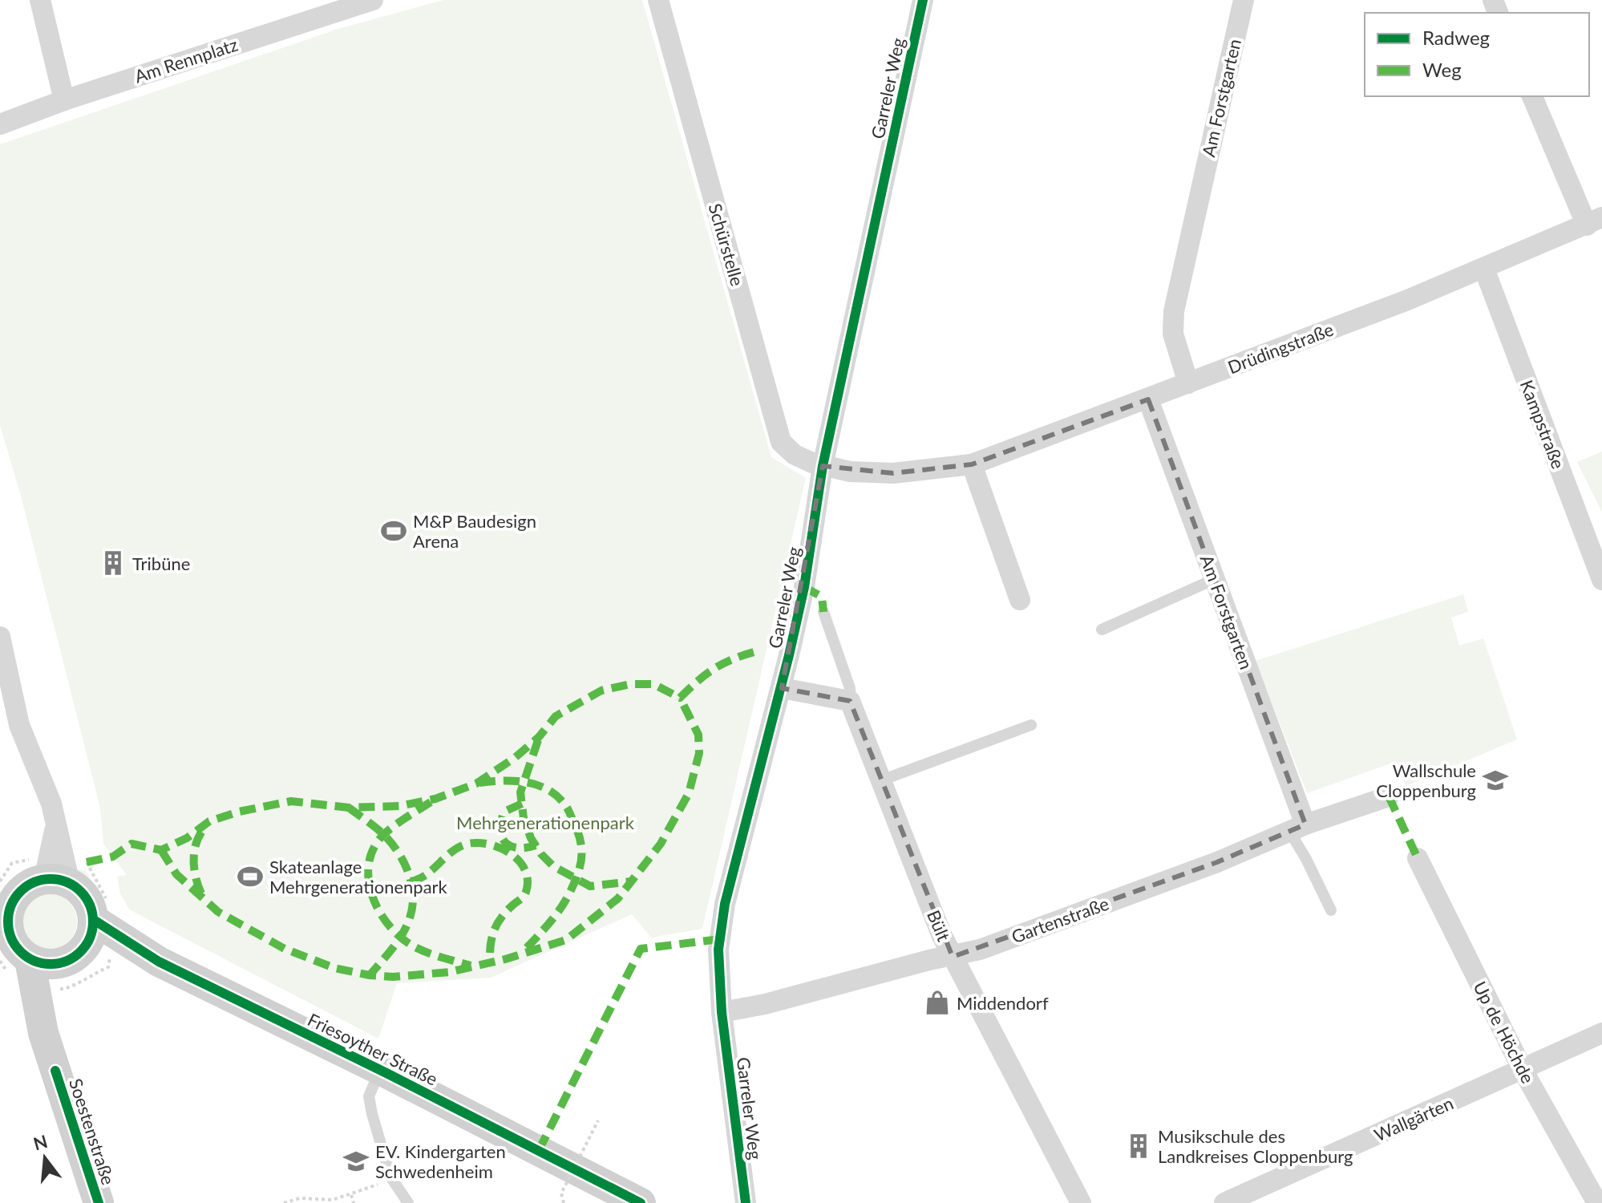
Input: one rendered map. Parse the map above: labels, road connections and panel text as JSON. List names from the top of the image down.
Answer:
{
  "streets": {
    "street": [
      "Am Rennplatz",
      "Garreler Weg",
      "Am Forstgarten",
      "Schürstelle",
      "Drüdingstraße",
      "Kampstraße",
      "Gartenstraße",
      "Bült",
      "Up de Höchde",
      "Friesoyther Straße",
      "Wallgärten",
      "Soestenstraße"
    ]
  },
  "crossings": [
    ["Garreler Weg", "Schürstelle"],
    ["Garreler Weg", "Drüdingstraße"],
    ["Garreler Weg", "Gartenstraße"],
    ["Am Forstgarten", "Drüdingstraße"],
    ["Am Forstgarten", "Gartenstraße"],
    ["Schürstelle", "Drüdingstraße"],
    ["Drüdingstraße", "Kampstraße"],
    ["Gartenstraße", "Bült"],
    ["Up de Höchde", "Wallgärten"],
    ["Friesoyther Straße", "Soestenstraße"]
  ],
  "parks": ["Mehrgenerationenpark"],
  "places": {
    "sports": ["M&P Baudesign Arena", "Skateanlage Mehrgenerationenpark"],
    "building": ["Tribüne", "Musikschule des Landkreises Cloppenburg"],
    "school or university": ["Wallschule Cloppenburg", "EV. Kindergarten Schwedenheim"],
    "shop": ["Middendorf"]
  },
  "legend": ["Radweg", "Weg"],
  "north": "top"
}
